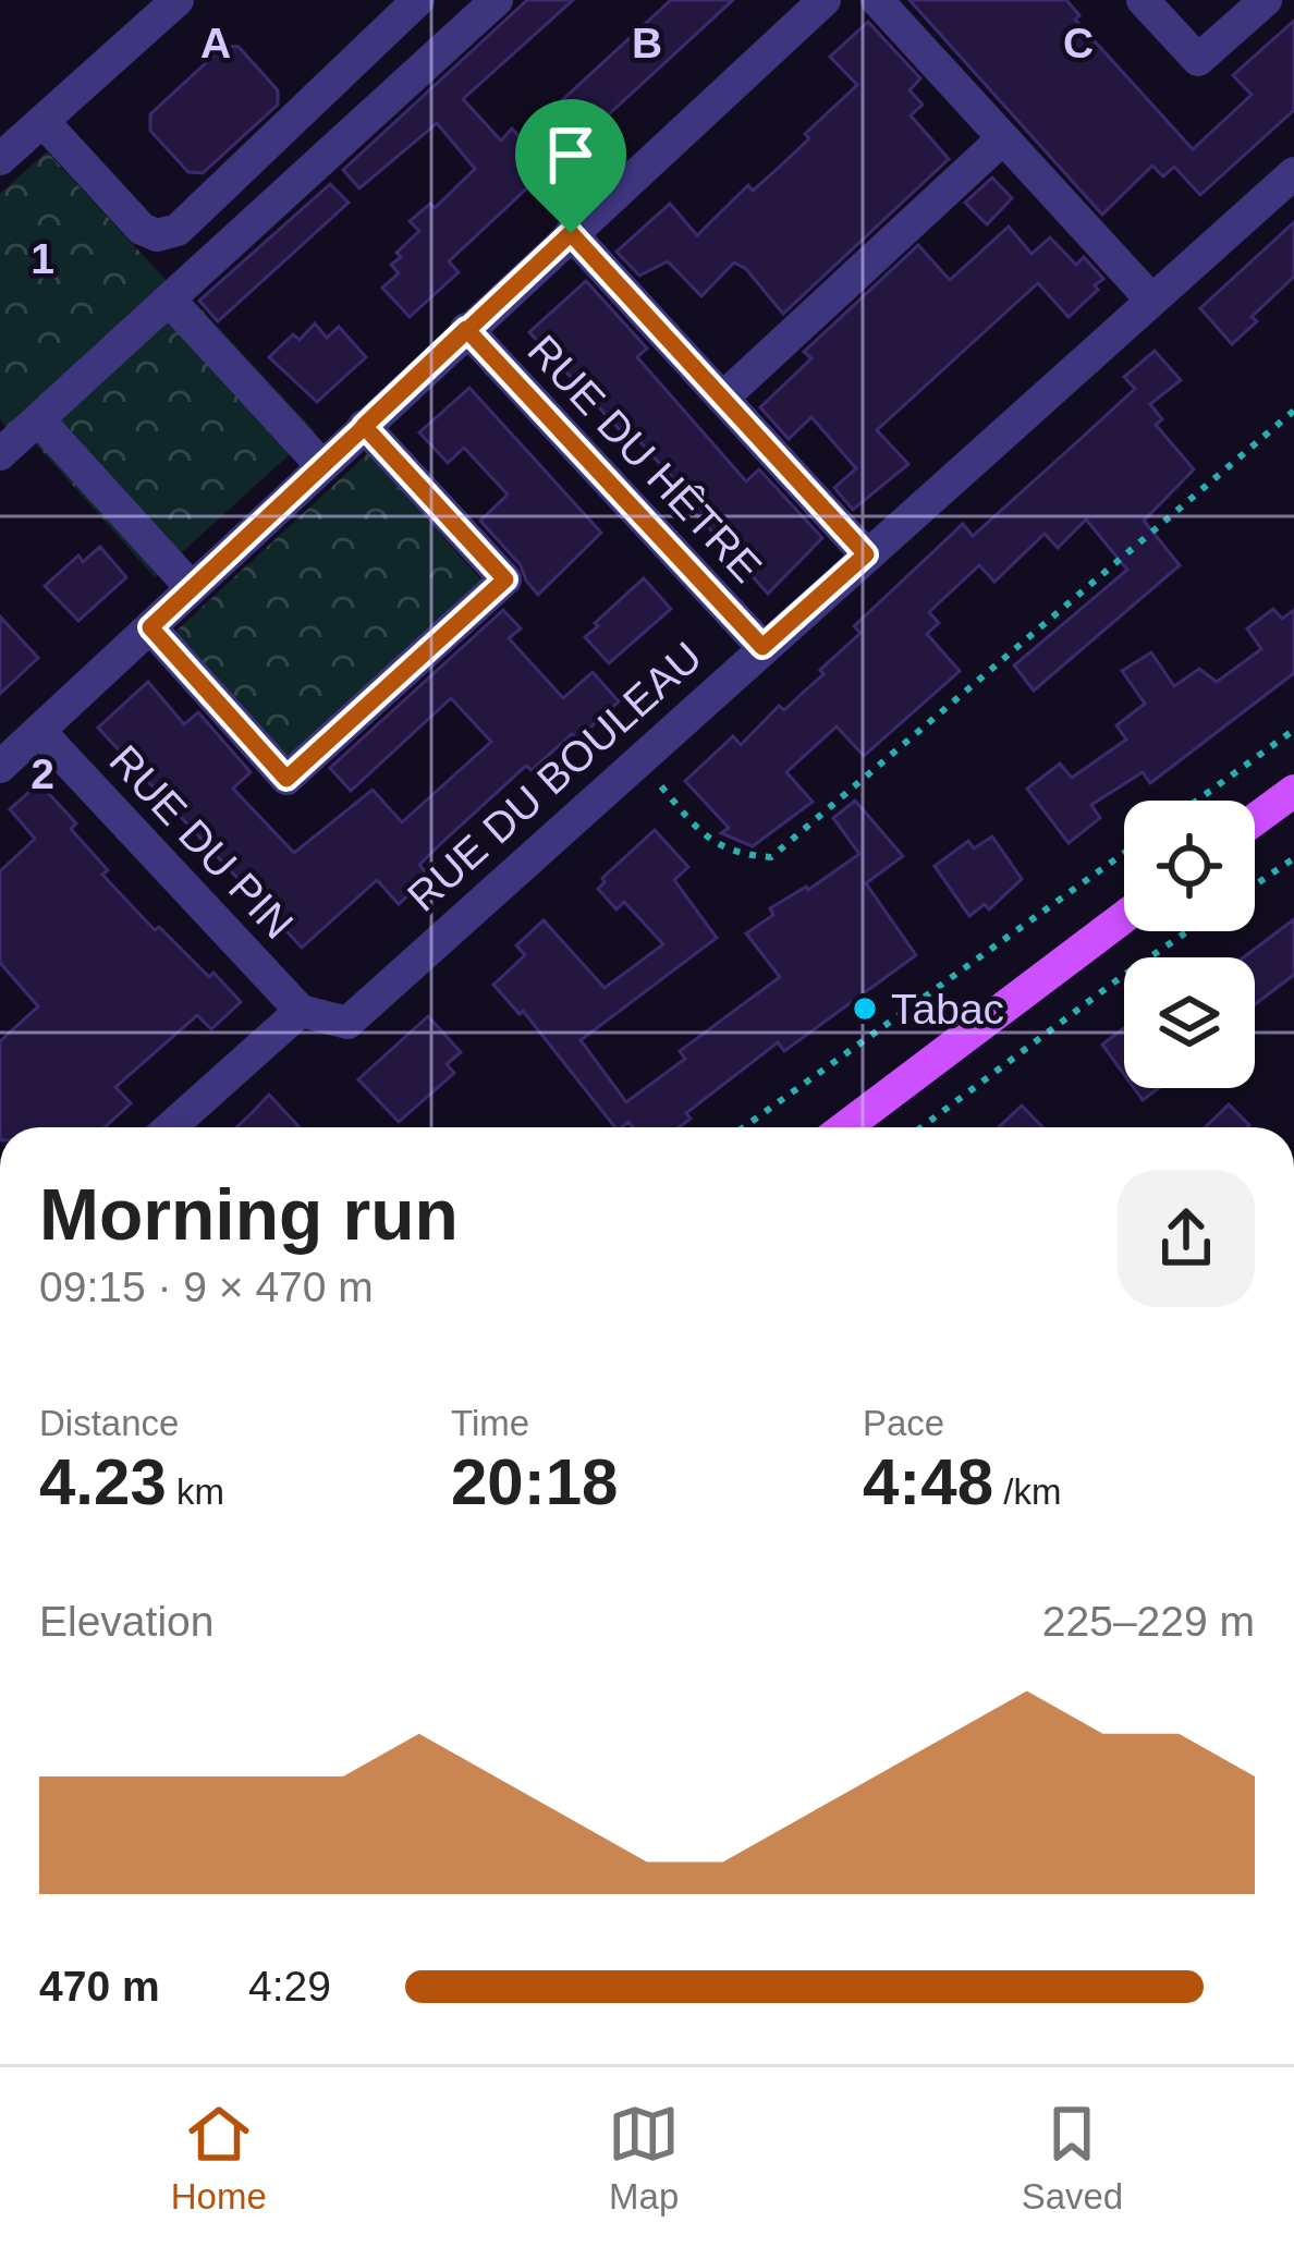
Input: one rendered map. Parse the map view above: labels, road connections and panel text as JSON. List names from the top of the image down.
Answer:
{
  "streets": {
    "street": ["RUE DU HÊTRE", "RUE DU BOULEAU", "RUE DU PIN"]
  },
  "crossings": [
    ["RUE DU HÊTRE", "RUE DU BOULEAU"],
    ["RUE DU BOULEAU", "RUE DU PIN"]
  ],
  "places": ["Tabac"],
  "page": {
    "heading": ["Morning run", "09:15 · 9 × 470 m"],
    "stats": [
      ["Distance", "4.23 km"],
      ["Time", "20:18"],
      ["Pace", "4:48 /km"]
    ],
    "chart": ["Elevation", "225–229 m"],
    "list": [
      {
        "name": "470 m",
        "note": "4:29"
      }
    ],
    "tabs": ["Home", "Map", "Saved"]
  },
  "grid": {
    "columns": ["A", "B", "C"],
    "rows": ["1", "2"]
  }
}
